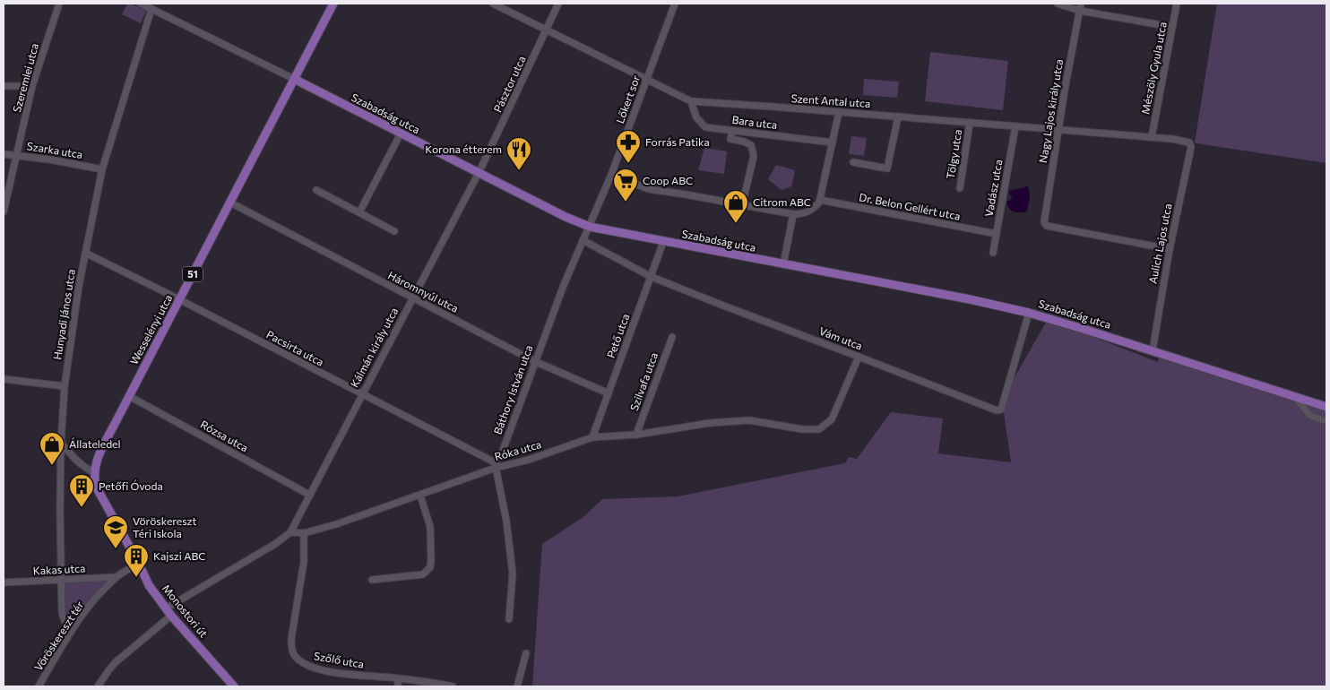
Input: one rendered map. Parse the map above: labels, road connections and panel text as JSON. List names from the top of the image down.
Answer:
{
  "streets": {
    "main road": [
      "Szabadság utca",
      "51",
      "Wesselényi utca",
      "Monostori út"
    ],
    "street": [
      "Mészöly Gyula utca",
      "Szeremlei utca",
      "Pásztor utca",
      "Lőkert sor",
      "Szent Antal utca",
      "Nagy Lajos király utca",
      "Bara utca",
      "Szarka utca",
      "Tölgy utca",
      "Vadász utca",
      "Dr. Belon Gellért utca",
      "Aulich Lajos utca",
      "Háromnyúl utca",
      "Hunyadi János utca",
      "Pető utca",
      "Vám utca",
      "Kálmán király utca",
      "Pacsirta utca",
      "Szilvafa utca",
      "Báthory István utca",
      "Rózsa utca",
      "Róka utca",
      "Kakas utca",
      "Vöröskereszt tér",
      "Szőlő utca"
    ]
  },
  "crossings": [
    ["Mészöly Gyula utca", "Szent Antal utca"],
    ["Szeremlei utca", "Szarka utca"],
    ["Pásztor utca", "Szent Antal utca"],
    ["Pásztor utca", "Szabadság utca"],
    ["Pásztor utca", "Kálmán király utca"],
    ["Lőkert sor", "Szent Antal utca"],
    ["Lőkert sor", "Szabadság utca"],
    ["Lőkert sor", "Báthory István utca"],
    ["Szent Antal utca", "Nagy Lajos király utca"],
    ["Szent Antal utca", "Bara utca"],
    ["Szent Antal utca", "Tölgy utca"],
    ["Szent Antal utca", "Vadász utca"],
    ["Szent Antal utca", "Aulich Lajos utca"],
    ["Nagy Lajos király utca", "Aulich Lajos utca"],
    ["Szabadság utca", "Aulich Lajos utca"],
    ["Szabadság utca", "51"],
    ["Szabadság utca", "Hunyadi János utca"],
    ["Szabadság utca", "Wesselényi utca"],
    ["Szabadság utca", "Pető utca"],
    ["Szabadság utca", "Vám utca"],
    ["Szabadság utca", "Kálmán király utca"],
    ["Szabadság utca", "Báthory István utca"],
    ["Szarka utca", "Hunyadi János utca"],
    ["Vadász utca", "Dr. Belon Gellért utca"],
    ["51", "Wesselényi utca"],
    ["Háromnyúl utca", "Wesselényi utca"],
    ["Háromnyúl utca", "Pető utca"],
    ["Háromnyúl utca", "Kálmán király utca"],
    ["Háromnyúl utca", "Báthory István utca"],
    ["Hunyadi János utca", "Pacsirta utca"],
    ["Hunyadi János utca", "Kakas utca"],
    ["Hunyadi János utca", "Vöröskereszt tér"],
    ["Wesselényi utca", "Pacsirta utca"],
    ["Wesselényi utca", "Rózsa utca"],
    ["Wesselényi utca", "Monostori út"],
    ["Pető utca", "Vám utca"],
    ["Pető utca", "Róka utca"],
    ["Vám utca", "Báthory István utca"],
    ["Vám utca", "Róka utca"],
    ["Kálmán király utca", "Pacsirta utca"],
    ["Kálmán király utca", "Rózsa utca"],
    ["Kálmán király utca", "Róka utca"],
    ["Pacsirta utca", "Báthory István utca"],
    ["Pacsirta utca", "Róka utca"],
    ["Szilvafa utca", "Róka utca"],
    ["Báthory István utca", "Róka utca"],
    ["Róka utca", "Szőlő utca"],
    ["Kakas utca", "Vöröskereszt tér"],
    ["Monostori út", "Vöröskereszt tér"]
  ],
  "places": {
    "pharmacy": ["Forrás Patika"],
    "restaurant": ["Korona étterem"],
    "supermarket": ["Coop ABC"],
    "shop": ["Citrom ABC", "Állateledel"],
    "building": ["Petőfi Óvoda", "Kajszi ABC"],
    "school or university": ["Vöröskereszt Téri Iskola"]
  }
}
